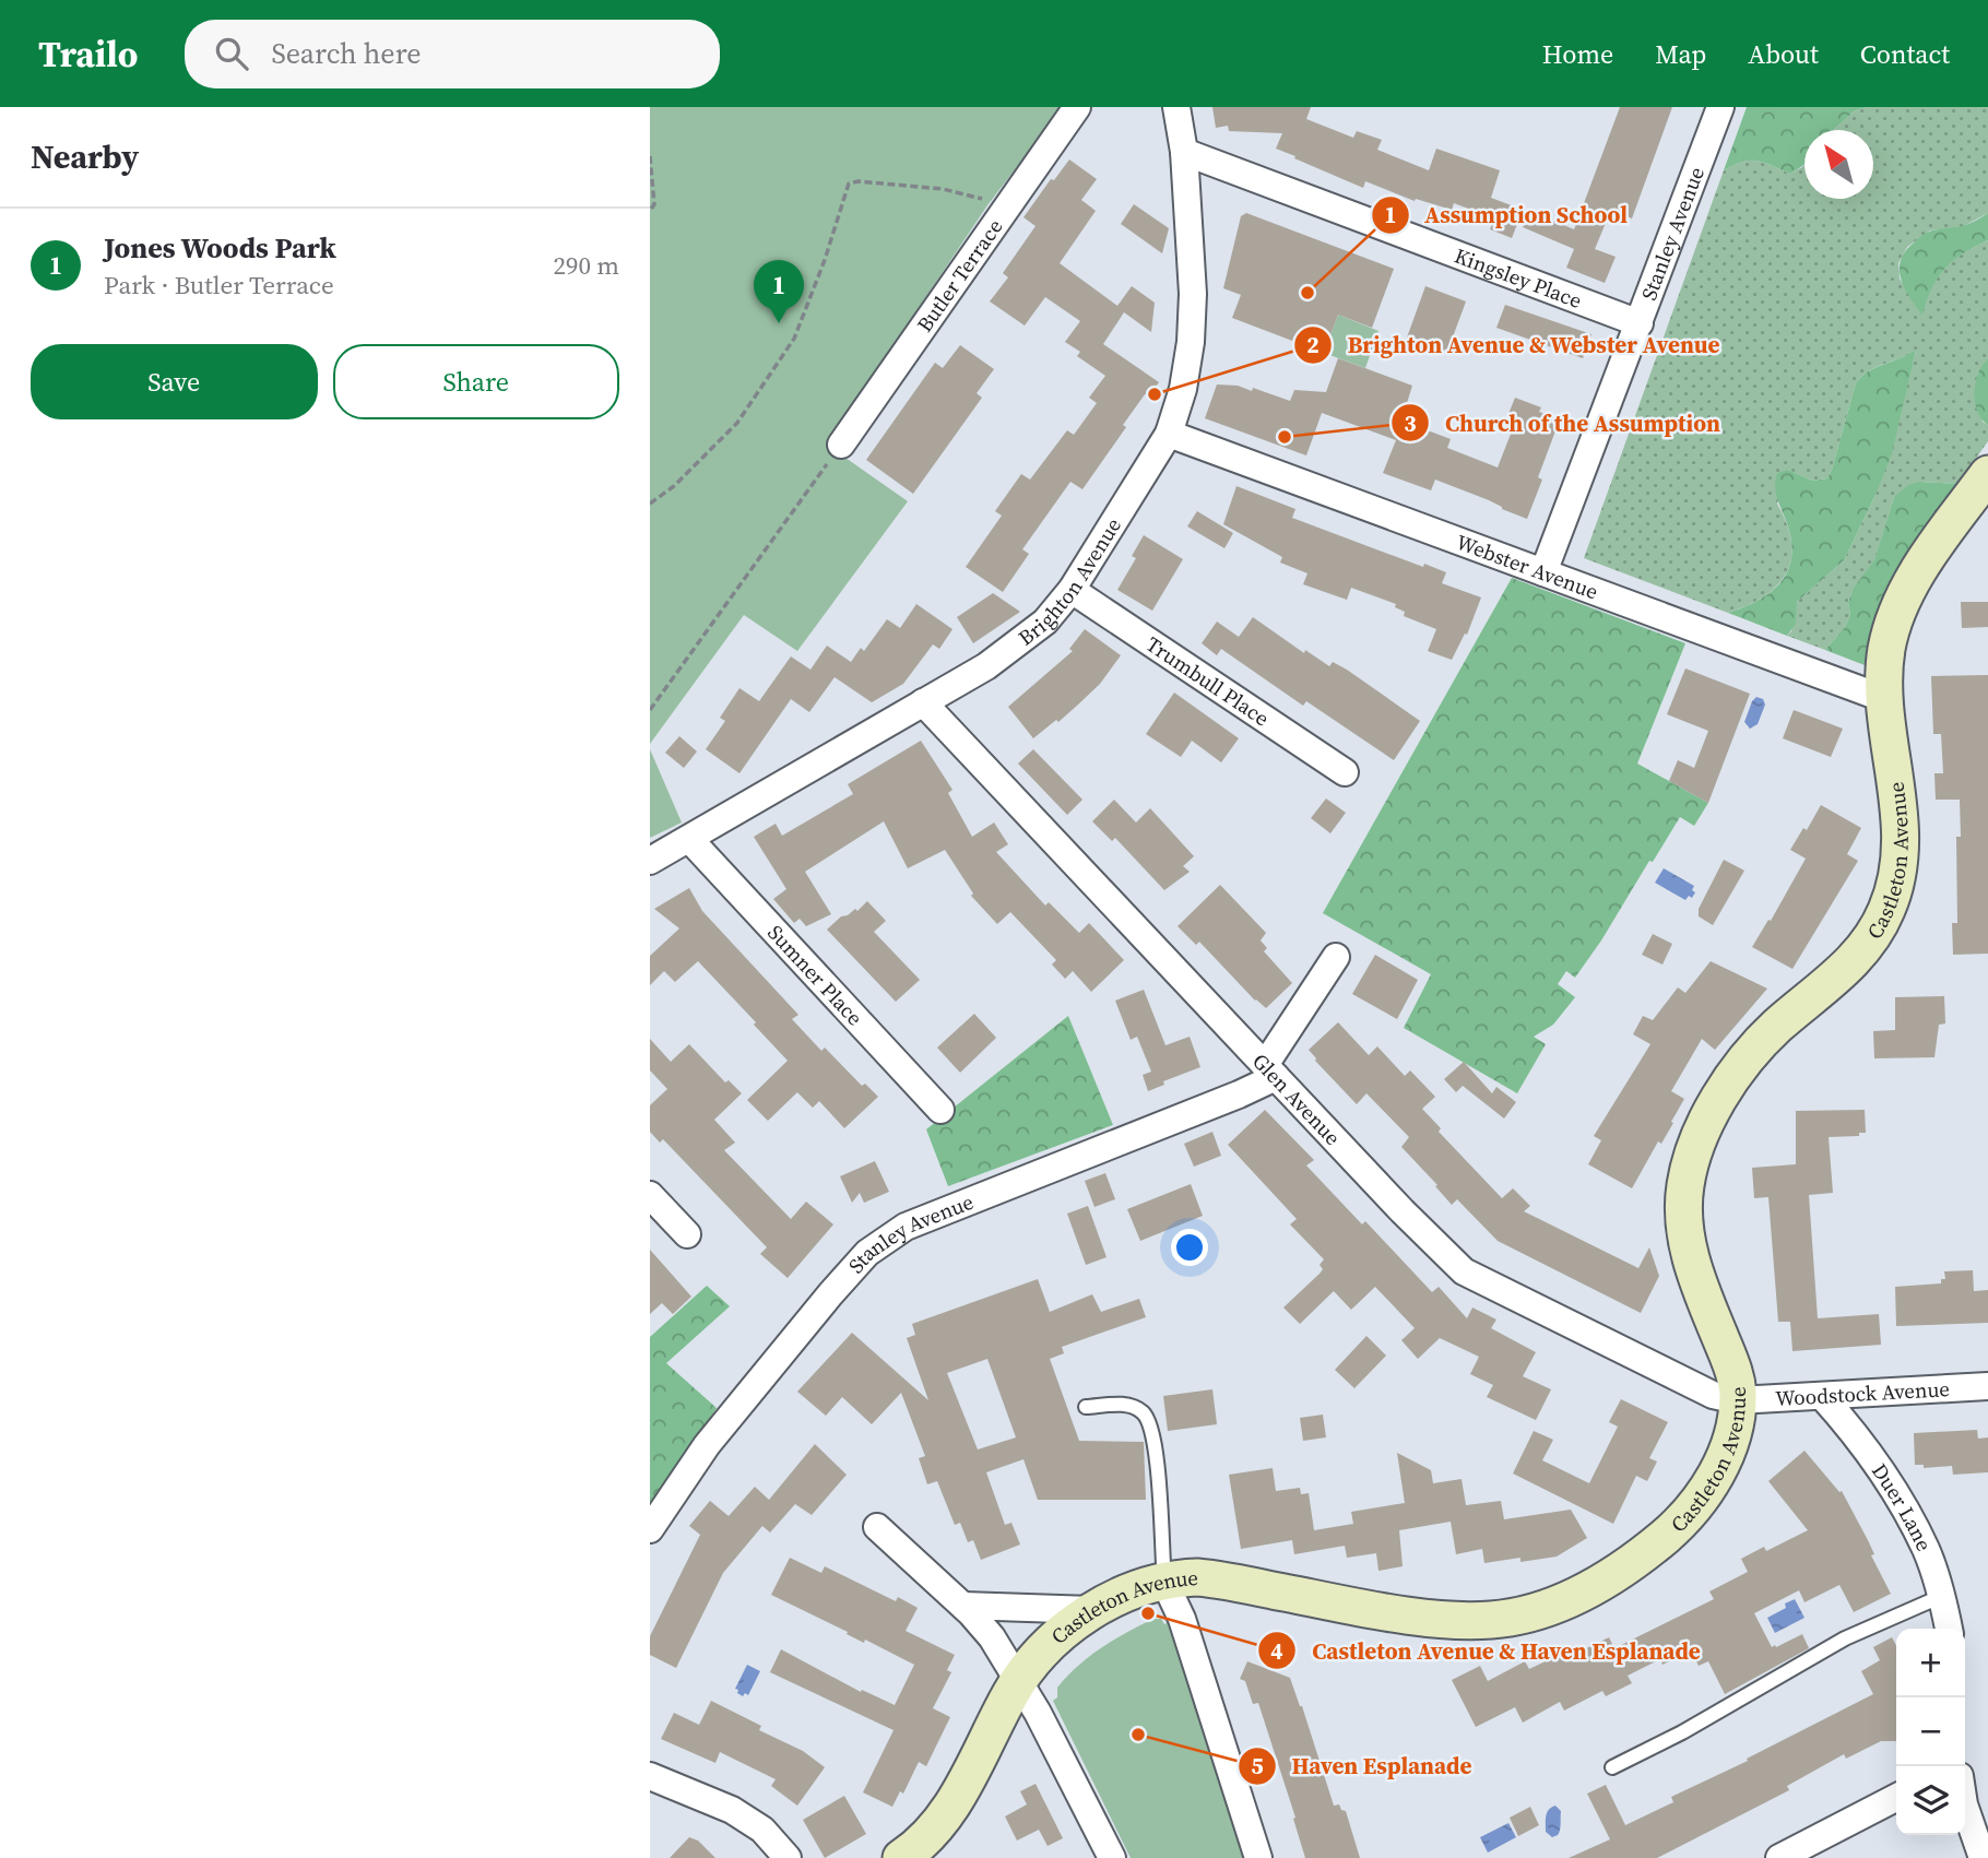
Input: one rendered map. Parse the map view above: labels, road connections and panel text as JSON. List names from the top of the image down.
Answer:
{
  "streets": {
    "street": [
      "Stanley Avenue",
      "Butler Terrace",
      "Kingsley Place",
      "Webster Avenue",
      "Brighton Avenue",
      "Trumbull Place",
      "Castleton Avenue",
      "Sumner Place",
      "Glen Avenue",
      "Woodstock Avenue",
      "Duer Lane"
    ]
  },
  "crossings": [
    ["Stanley Avenue", "Kingsley Place"],
    ["Stanley Avenue", "Webster Avenue"],
    ["Stanley Avenue", "Glen Avenue"],
    ["Kingsley Place", "Brighton Avenue"],
    ["Webster Avenue", "Brighton Avenue"],
    ["Webster Avenue", "Castleton Avenue"],
    ["Brighton Avenue", "Trumbull Place"],
    ["Brighton Avenue", "Sumner Place"],
    ["Brighton Avenue", "Glen Avenue"],
    ["Castleton Avenue", "Glen Avenue"],
    ["Castleton Avenue", "Woodstock Avenue"],
    ["Glen Avenue", "Woodstock Avenue"],
    ["Woodstock Avenue", "Duer Lane"]
  ],
  "places": [
    "Assumption School",
    "Brighton Avenue & Webster Avenue",
    "Church of the Assumption",
    "Castleton Avenue & Haven Esplanade",
    "Haven Esplanade"
  ],
  "north": "top left",
  "page": {
    "header": "Trailo",
    "search": "Search here",
    "nav": [
      "Home",
      "Map",
      "About",
      "Contact"
    ],
    "heading": "Nearby",
    "list": [
      {
        "mark": "1",
        "name": "Jones Woods Park",
        "note": "Park · Butler Terrace",
        "value": "290 m"
      }
    ],
    "pins": "1",
    "buttons": ["Save", "Share"],
    "map_buttons": ["+", "−"]
  }
}
